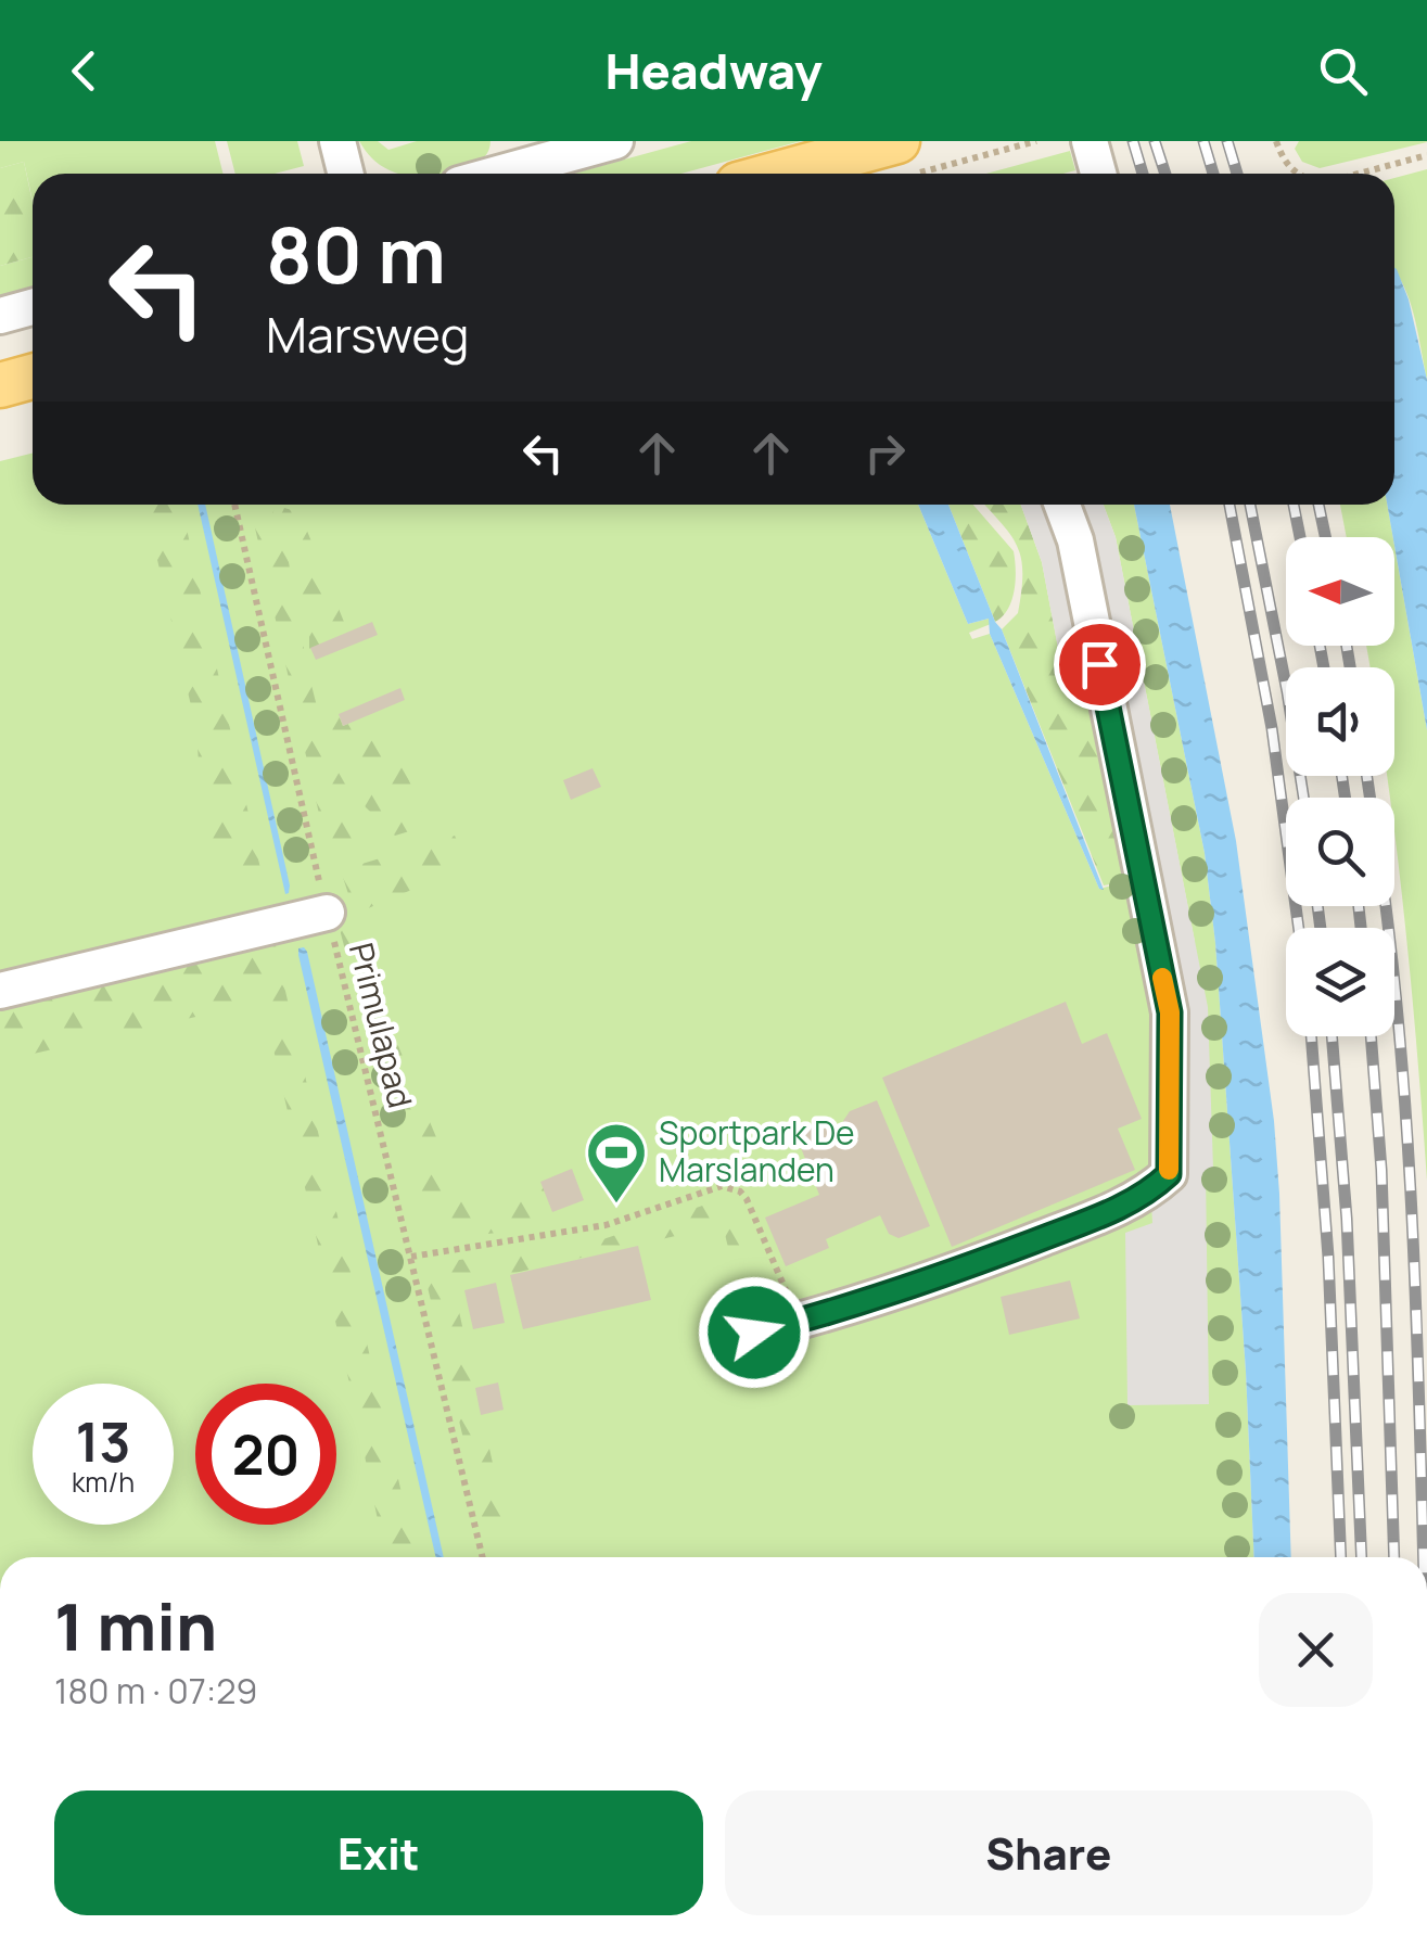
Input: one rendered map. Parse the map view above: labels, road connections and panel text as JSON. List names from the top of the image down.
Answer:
{
  "streets": {
    "path": ["Primulapad"]
  },
  "places": {
    "sports": ["Sportpark De Marslanden"]
  },
  "north": "left",
  "page": {
    "header": "Headway",
    "turn": ["80 m", "Marsweg"],
    "speed": "13 km/h",
    "limit": "20",
    "heading": ["1 min", "180 m · 07:29"],
    "buttons": ["Exit", "Share"]
  }
}
